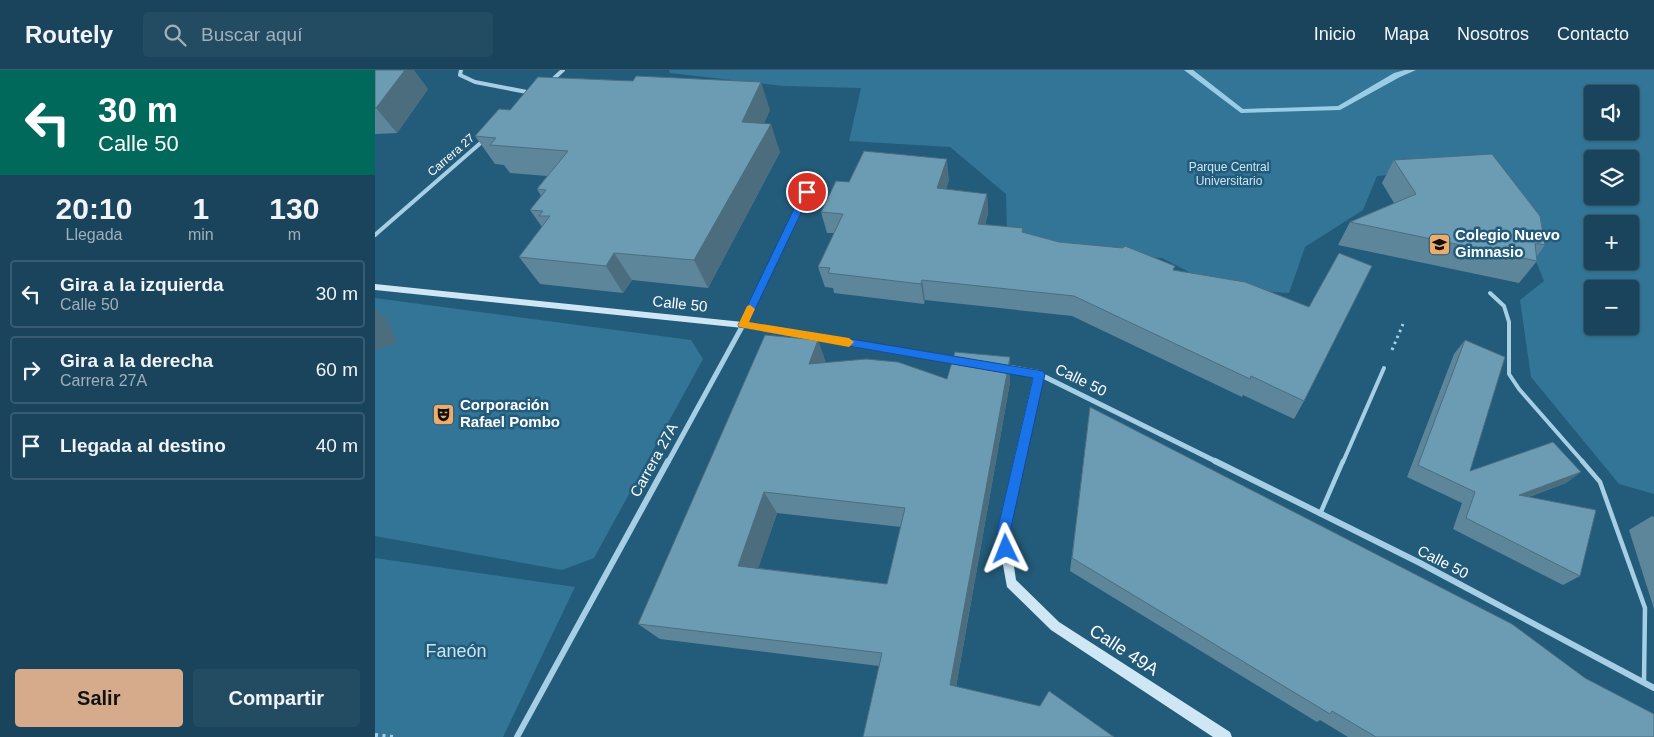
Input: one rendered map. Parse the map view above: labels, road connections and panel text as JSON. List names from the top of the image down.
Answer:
{
  "streets": {
    "main road": ["Calle 50", "Calle 49A"],
    "street": ["Carrera 27", "Carrera 27A"]
  },
  "crossings": [
    ["Calle 50", "Carrera 27A"],
    ["Calle 50", "Calle 49A"]
  ],
  "parks": ["Parque Central Universitario", "Faneón"],
  "places": {
    "school or university": ["Colegio Nuevo Gimnasio"],
    "theatre": ["Corporación Rafael Pombo"]
  },
  "page": {
    "header": "Routely",
    "search": "Buscar aquí",
    "nav": [
      "Inicio",
      "Mapa",
      "Nosotros",
      "Contacto"
    ],
    "turn": ["30 m", "Calle 50"],
    "map_buttons": ["+", "−"],
    "eta": [
      "20:10",
      "Llegada",
      "1",
      "min",
      "130",
      "m"
    ],
    "list": [
      {
        "name": "Gira a la izquierda",
        "note": "Calle 50",
        "value": "30 m"
      },
      {
        "name": "Gira a la derecha",
        "note": "Carrera 27A",
        "value": "60 m"
      },
      {
        "name": "Llegada al destino",
        "value": "40 m"
      }
    ],
    "buttons": ["Salir", "Compartir"]
  }
}
